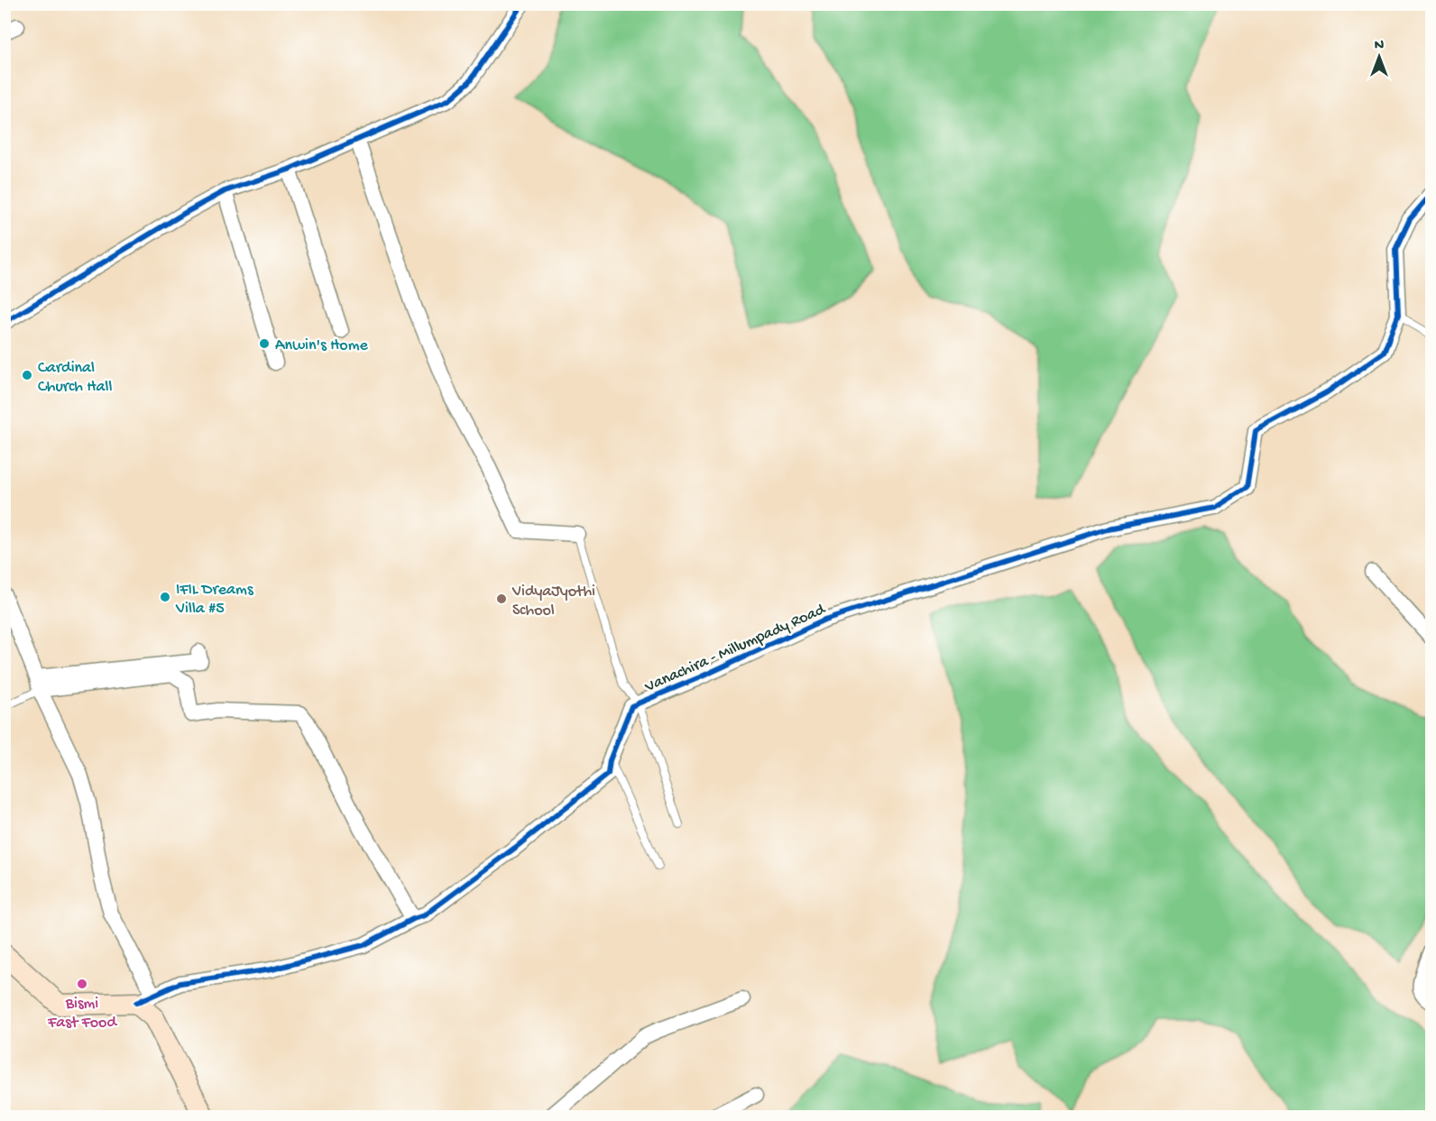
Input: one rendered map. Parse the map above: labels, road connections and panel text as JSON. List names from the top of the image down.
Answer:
{
  "streets": {
    "street": ["Vanachira - Millumpady Road"]
  },
  "places": [
    "Anwin's Home",
    "Cardinal Church Hall",
    "IFIL Dreams Villa #5",
    "VidyaJyothi School",
    "Bismi Fast Food"
  ],
  "north": "top"
}
